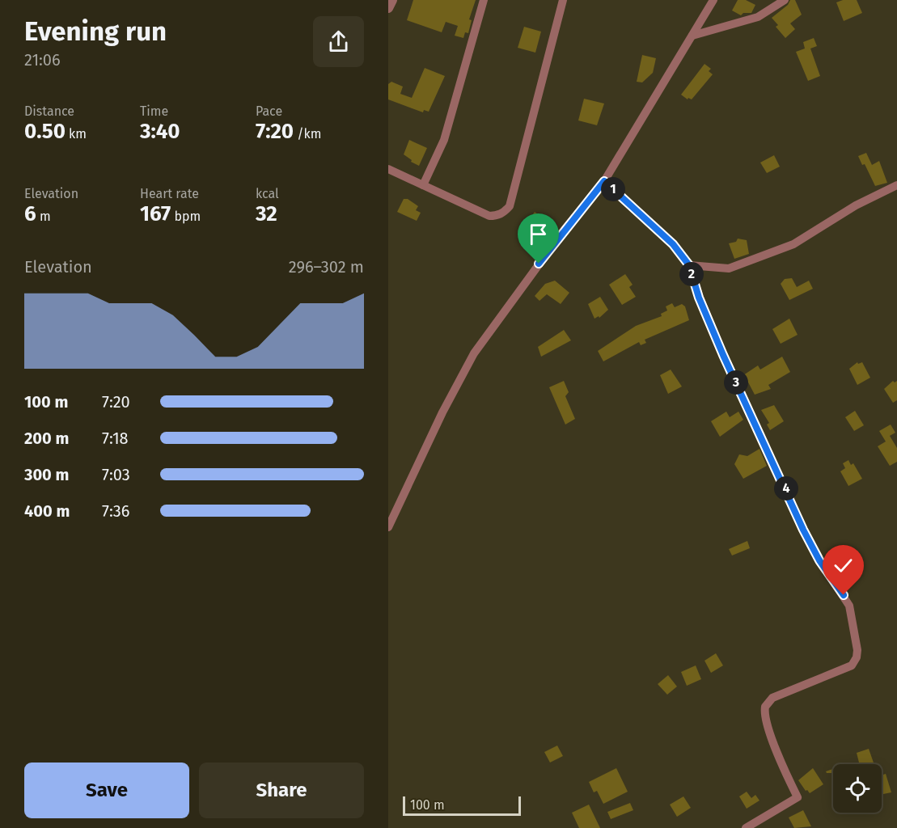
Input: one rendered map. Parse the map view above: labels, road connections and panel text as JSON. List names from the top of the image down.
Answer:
{
  "scale_bar": "100 m",
  "page": {
    "heading": ["Evening run", "21:06"],
    "stats": [
      ["Distance", "0.50 km"],
      ["Time", "3:40"],
      ["Pace", "7:20 /km"],
      ["Elevation", "6 m"],
      ["Heart rate", "167 bpm"],
      ["kcal", "32"]
    ],
    "pins": [
      "1",
      "2",
      "3",
      "4"
    ],
    "chart": ["Elevation", "296–302 m"],
    "list": [
      {
        "name": "100 m",
        "note": "7:20"
      },
      {
        "name": "200 m",
        "note": "7:18"
      },
      {
        "name": "300 m",
        "note": "7:03"
      },
      {
        "name": "400 m",
        "note": "7:36"
      }
    ],
    "buttons": ["Save", "Share"],
    "scale": "100 m"
  }
}
